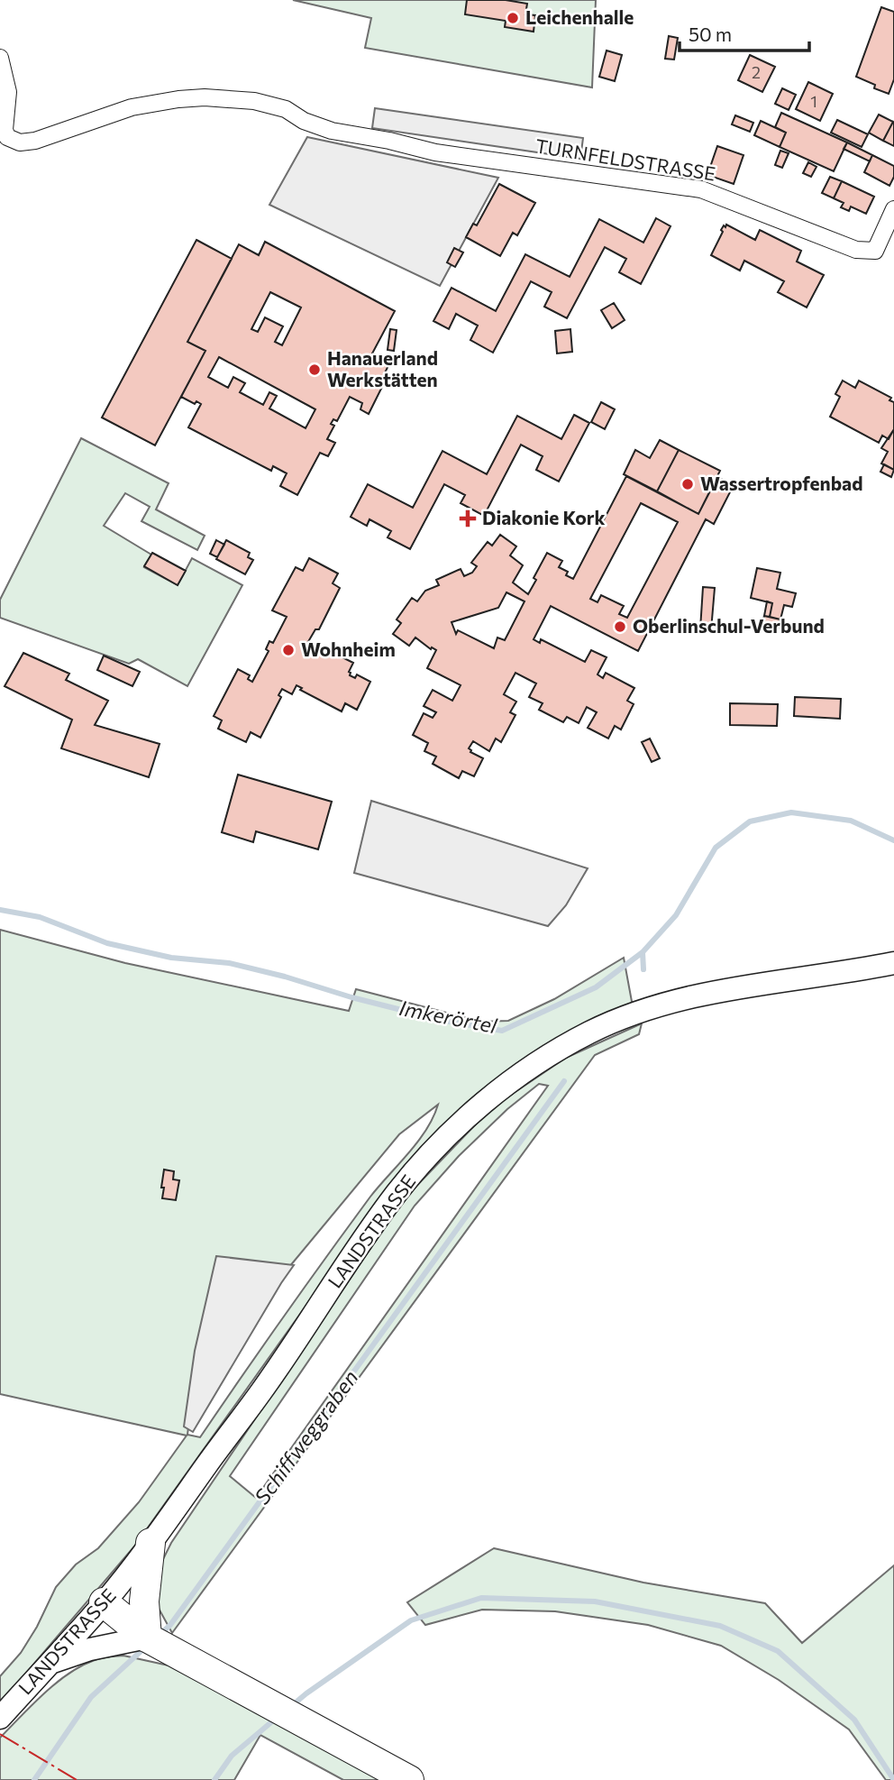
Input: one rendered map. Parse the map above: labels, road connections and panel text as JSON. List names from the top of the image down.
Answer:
{
  "streets": {
    "main road": ["LANDSTRASSE"],
    "street": ["TURNFELDSTRASSE"]
  },
  "water": ["Imkerörtel", "Schiffweggraben"],
  "places": {
    "other": [
      "Leichenhalle",
      "Hanauerland Werkstätten",
      "Wassertropfenbad",
      "Oberlinschul-Verbund",
      "Wohnheim"
    ],
    "health": ["Diakonie Kork"]
  },
  "house_numbers": ["2", "1"],
  "scale_bar": "50 m"
}
